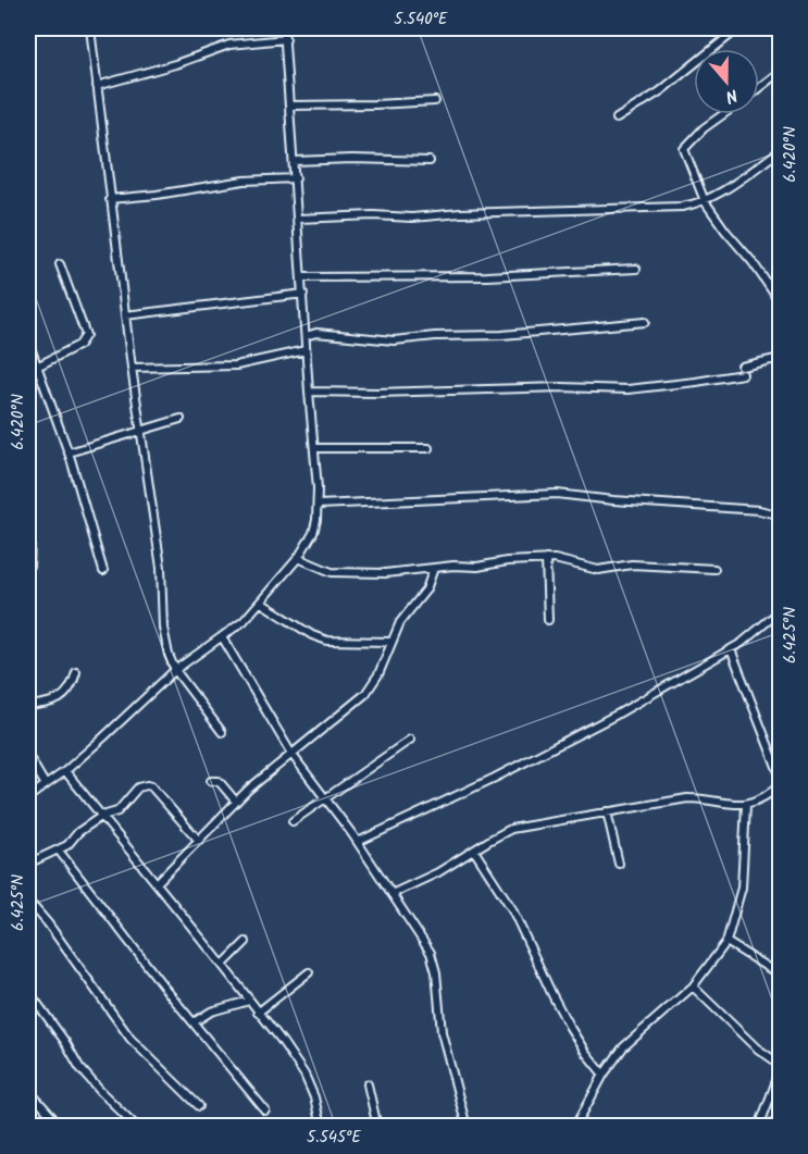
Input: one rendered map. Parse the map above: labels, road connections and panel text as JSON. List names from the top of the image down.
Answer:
{
  "north": "bottom",
  "coordinates": [
    "5.540°E",
    "6.420°N",
    "6.425°N",
    "5.545°E"
  ]
}
